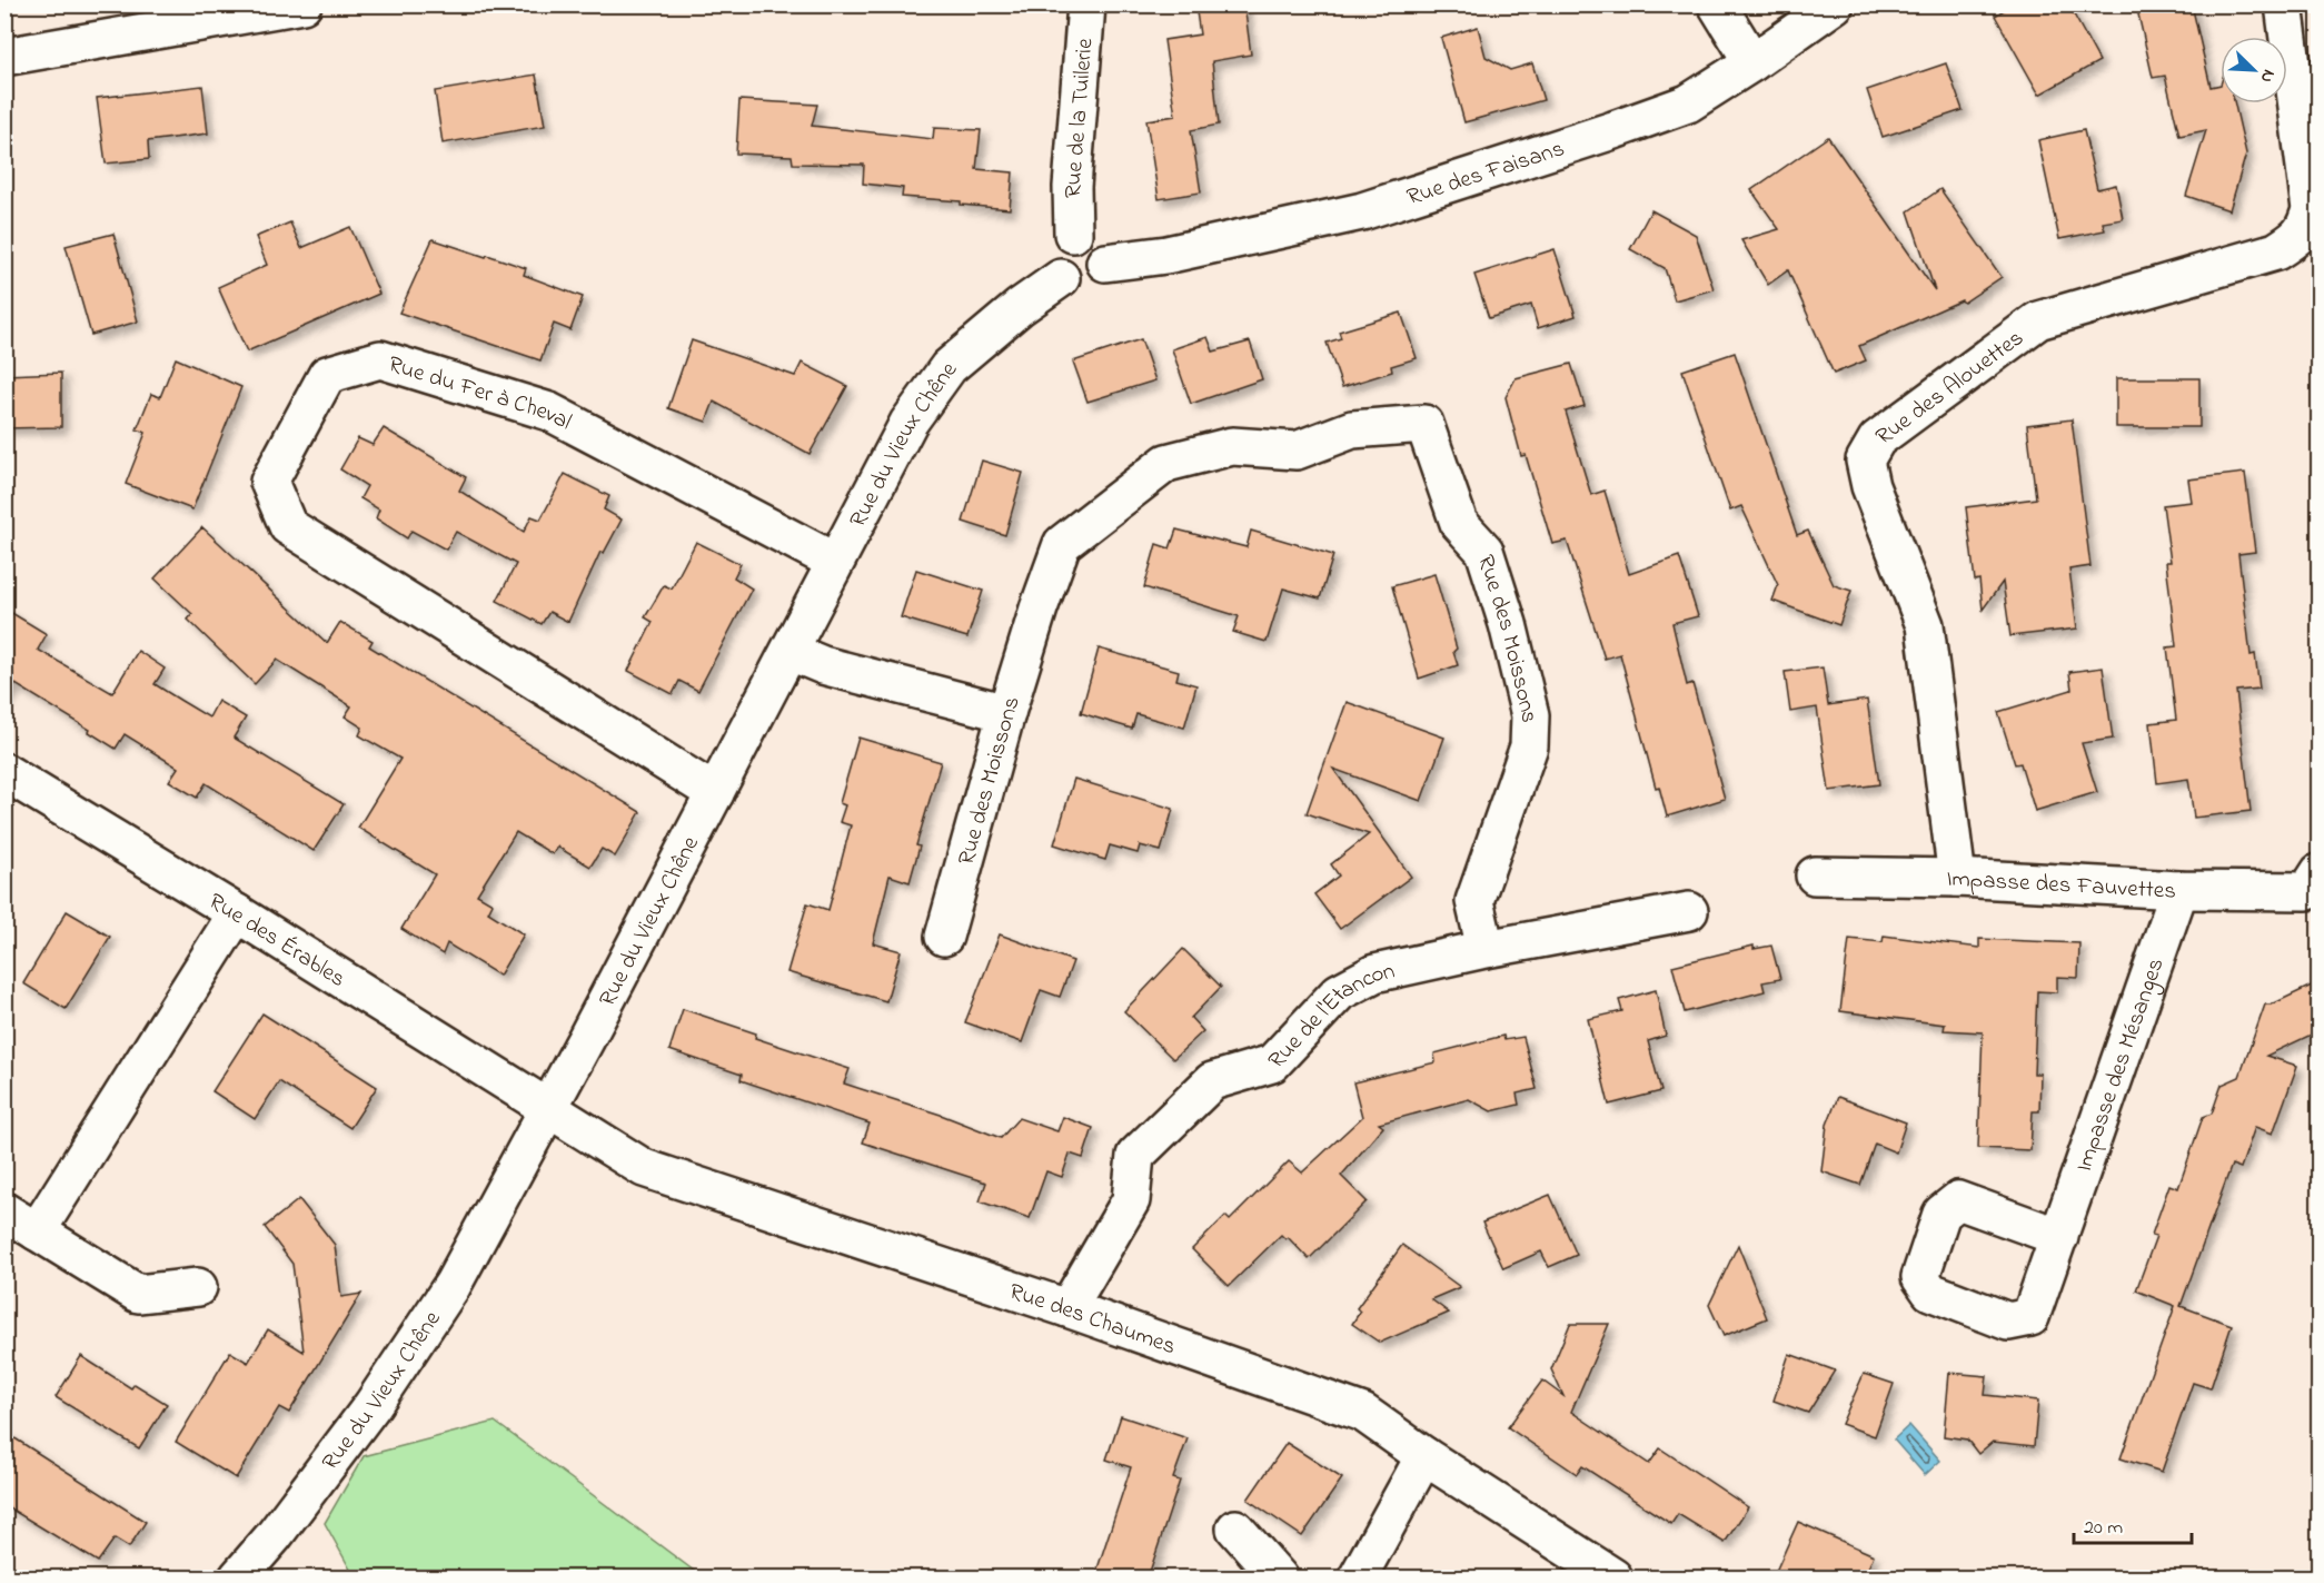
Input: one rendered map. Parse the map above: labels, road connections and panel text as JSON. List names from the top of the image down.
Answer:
{
  "streets": {
    "street": [
      "Rue de la Tuilerie",
      "Rue des Faisans",
      "Rue des Alouettes",
      "Rue du Fer à Cheval",
      "Rue du Vieux Chêne",
      "Rue des Moissons",
      "Impasse des Fauvettes",
      "Rue des Érables",
      "Rue de l'Etancon",
      "Impasse des Mésanges",
      "Rue des Chaumes"
    ]
  },
  "crossings": [
    ["Rue de la Tuilerie", "Rue des Faisans"],
    ["Rue de la Tuilerie", "Rue du Vieux Chêne"],
    ["Rue des Faisans", "Rue du Vieux Chêne"],
    ["Rue des Alouettes", "Impasse des Fauvettes"],
    ["Rue du Fer à Cheval", "Rue du Vieux Chêne"],
    ["Rue du Vieux Chêne", "Rue des Érables"],
    ["Rue du Vieux Chêne", "Rue des Chaumes"],
    ["Rue des Moissons", "Rue de l'Etancon"],
    ["Impasse des Fauvettes", "Impasse des Mésanges"],
    ["Rue des Érables", "Rue des Chaumes"],
    ["Rue de l'Etancon", "Rue des Chaumes"]
  ],
  "scale_bar": "20 m",
  "north": "bottom right"
}
